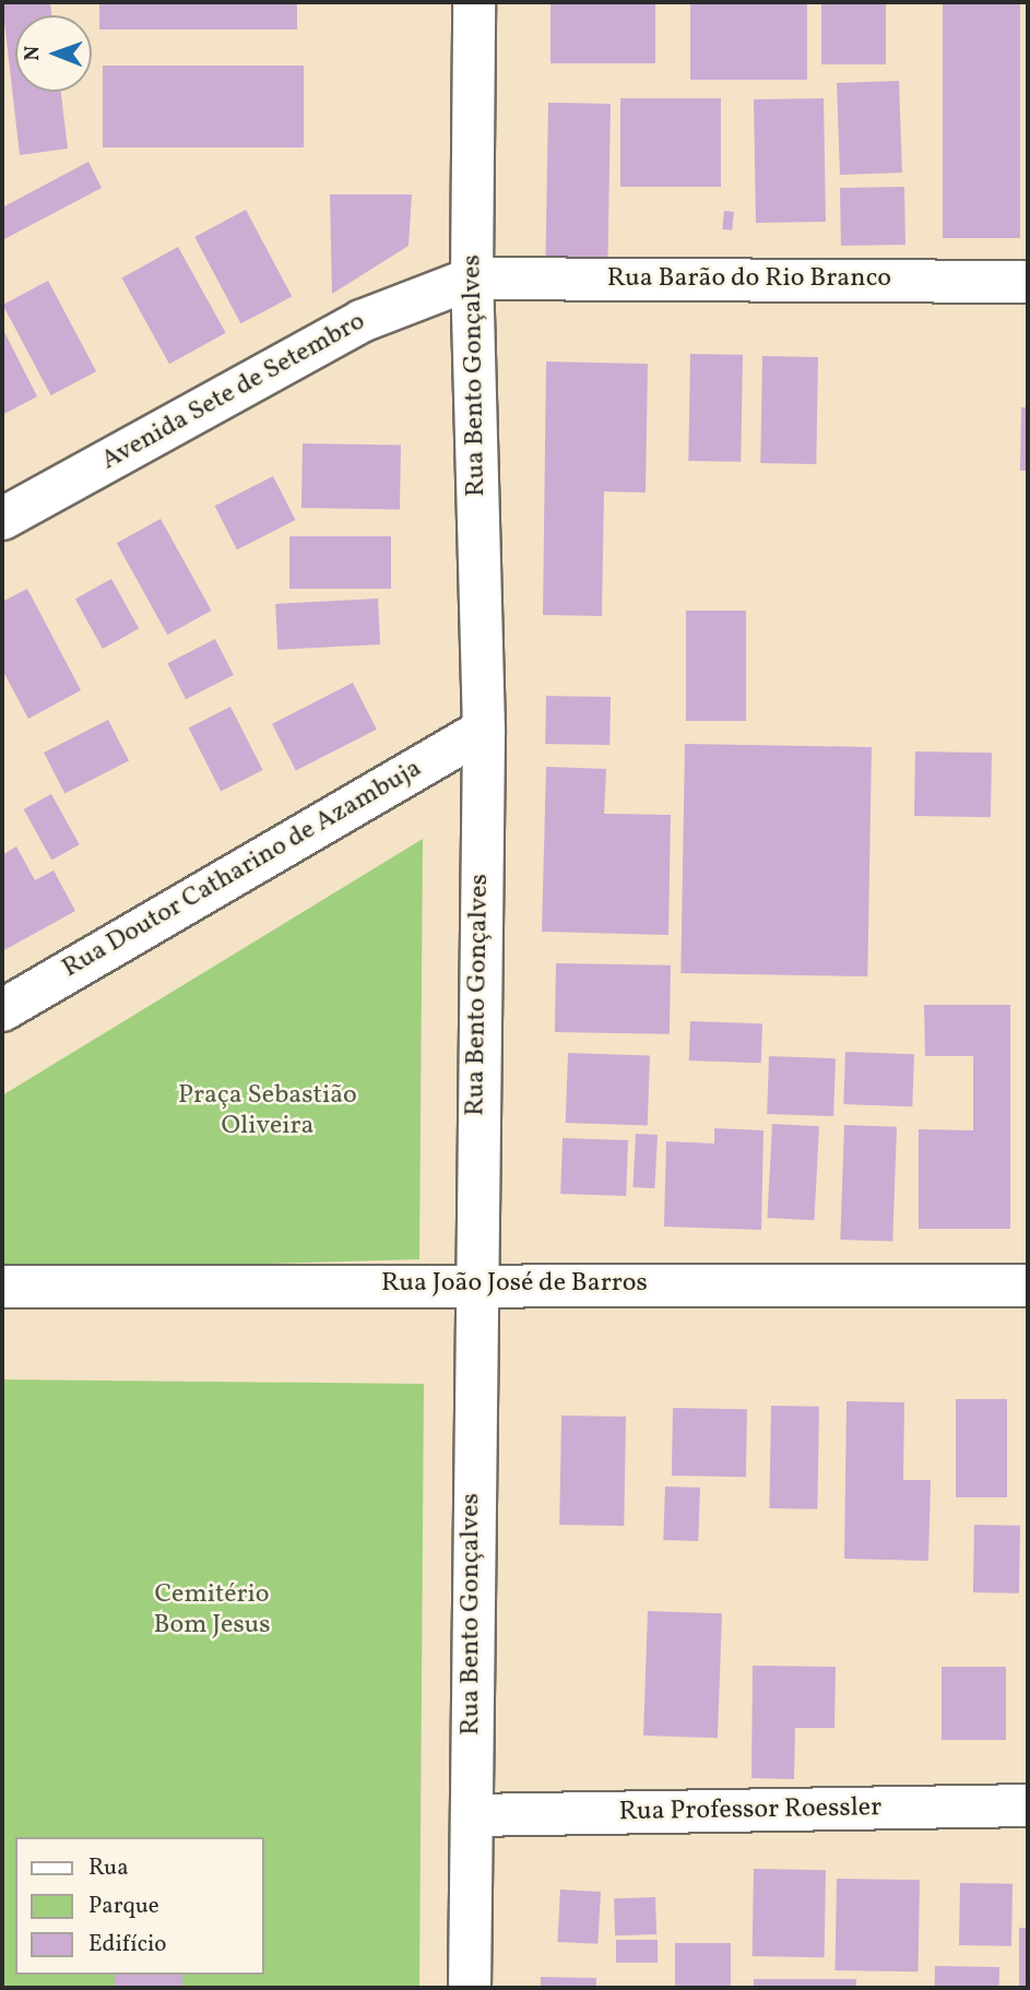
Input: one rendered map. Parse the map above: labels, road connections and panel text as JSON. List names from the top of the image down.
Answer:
{
  "streets": {
    "street": [
      "Rua Barão do Rio Branco",
      "Rua Bento Gonçalves",
      "Avenida Sete de Setembro",
      "Rua Doutor Catharino de Azambuja",
      "Rua João José de Barros",
      "Rua Professor Roessler"
    ]
  },
  "crossings": [
    ["Rua Barão do Rio Branco", "Rua Bento Gonçalves"],
    ["Rua Barão do Rio Branco", "Avenida Sete de Setembro"],
    ["Rua Bento Gonçalves", "Avenida Sete de Setembro"],
    ["Rua Bento Gonçalves", "Rua Doutor Catharino de Azambuja"],
    ["Rua Bento Gonçalves", "Rua João José de Barros"],
    ["Rua Bento Gonçalves", "Rua Professor Roessler"]
  ],
  "parks": ["Praça Sebastião Oliveira", "Cemitério Bom Jesus"],
  "legend": ["Rua", "Parque", "Edifício"],
  "north": "left"
}
